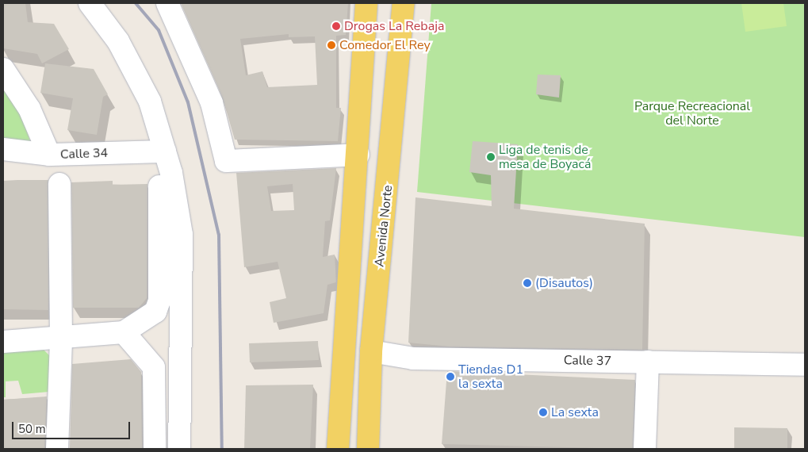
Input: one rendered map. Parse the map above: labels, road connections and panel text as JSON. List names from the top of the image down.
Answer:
{
  "streets": {
    "main road": ["Avenida Norte"],
    "street": ["Calle 34", "Calle 37"]
  },
  "crossings": [
    ["Avenida Norte", "Calle 37"]
  ],
  "parks": ["Parque Recreacional del Norte"],
  "places": [
    "Drogas La Rebaja",
    "Comedor El Rey",
    "Liga de tenis de mesa de Boyacá",
    "(Disautos)",
    "Tiendas D1 la sexta",
    "La sexta"
  ],
  "scale_bar": "50 m"
}
